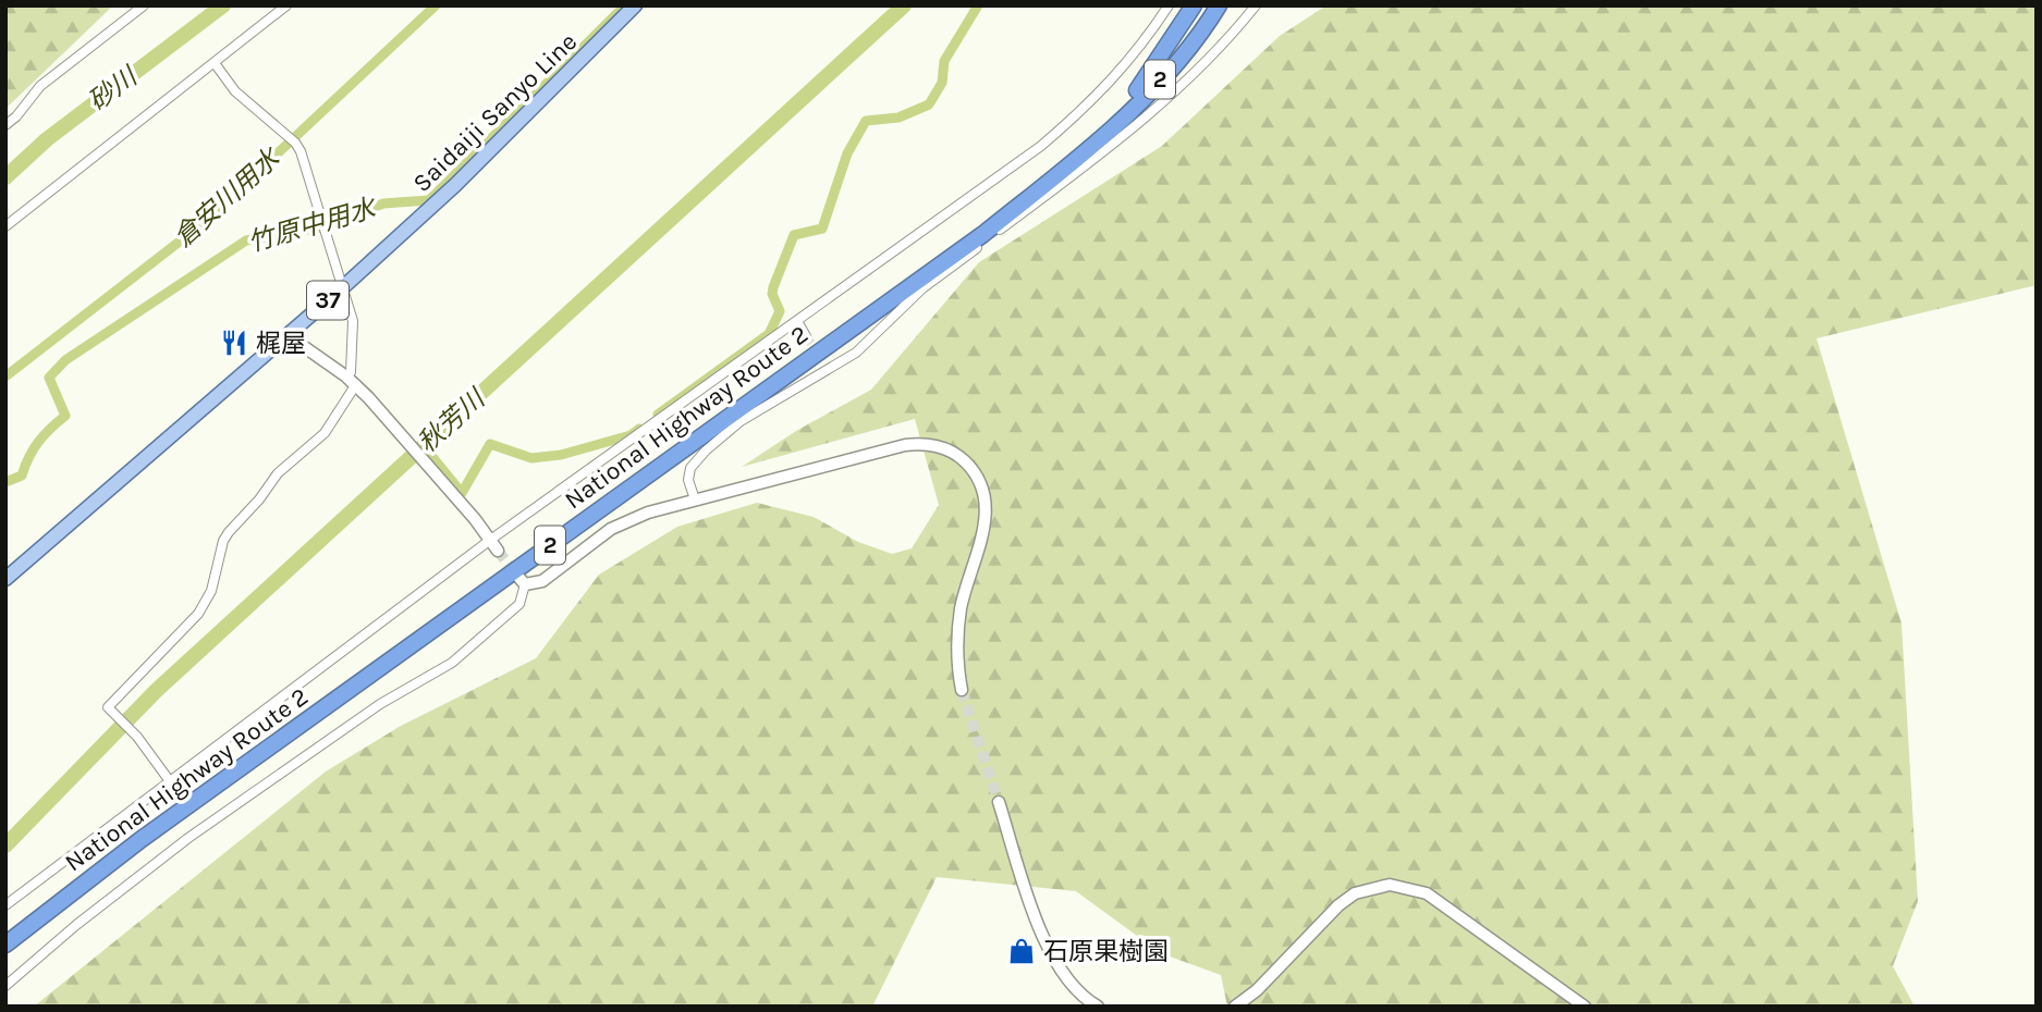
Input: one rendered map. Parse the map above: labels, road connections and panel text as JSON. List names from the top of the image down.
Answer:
{
  "streets": {
    "highway": ["2", "National Highway Route 2"],
    "main road": ["Saidaiji Sanyo Line", "37"]
  },
  "water": [
    "砂川",
    "倉安川用水",
    "竹原中用水",
    "秋芳川"
  ],
  "places": {
    "restaurant": ["梶屋"],
    "shop": ["石原果樹園"]
  }
}
